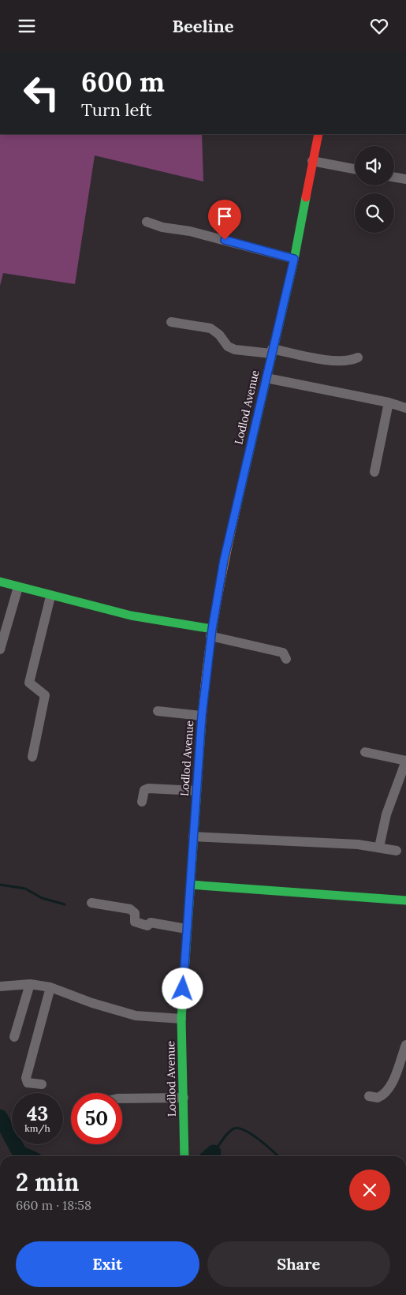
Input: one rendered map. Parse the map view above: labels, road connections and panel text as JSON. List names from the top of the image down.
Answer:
{
  "streets": {
    "main road": ["Lodlod Avenue"]
  },
  "page": {
    "header": "Beeline",
    "turn": ["600 m", "Turn left"],
    "speed": "43 km/h",
    "limit": "50",
    "heading": ["2 min", "660 m · 18:58"],
    "buttons": ["Exit", "Share"]
  }
}
